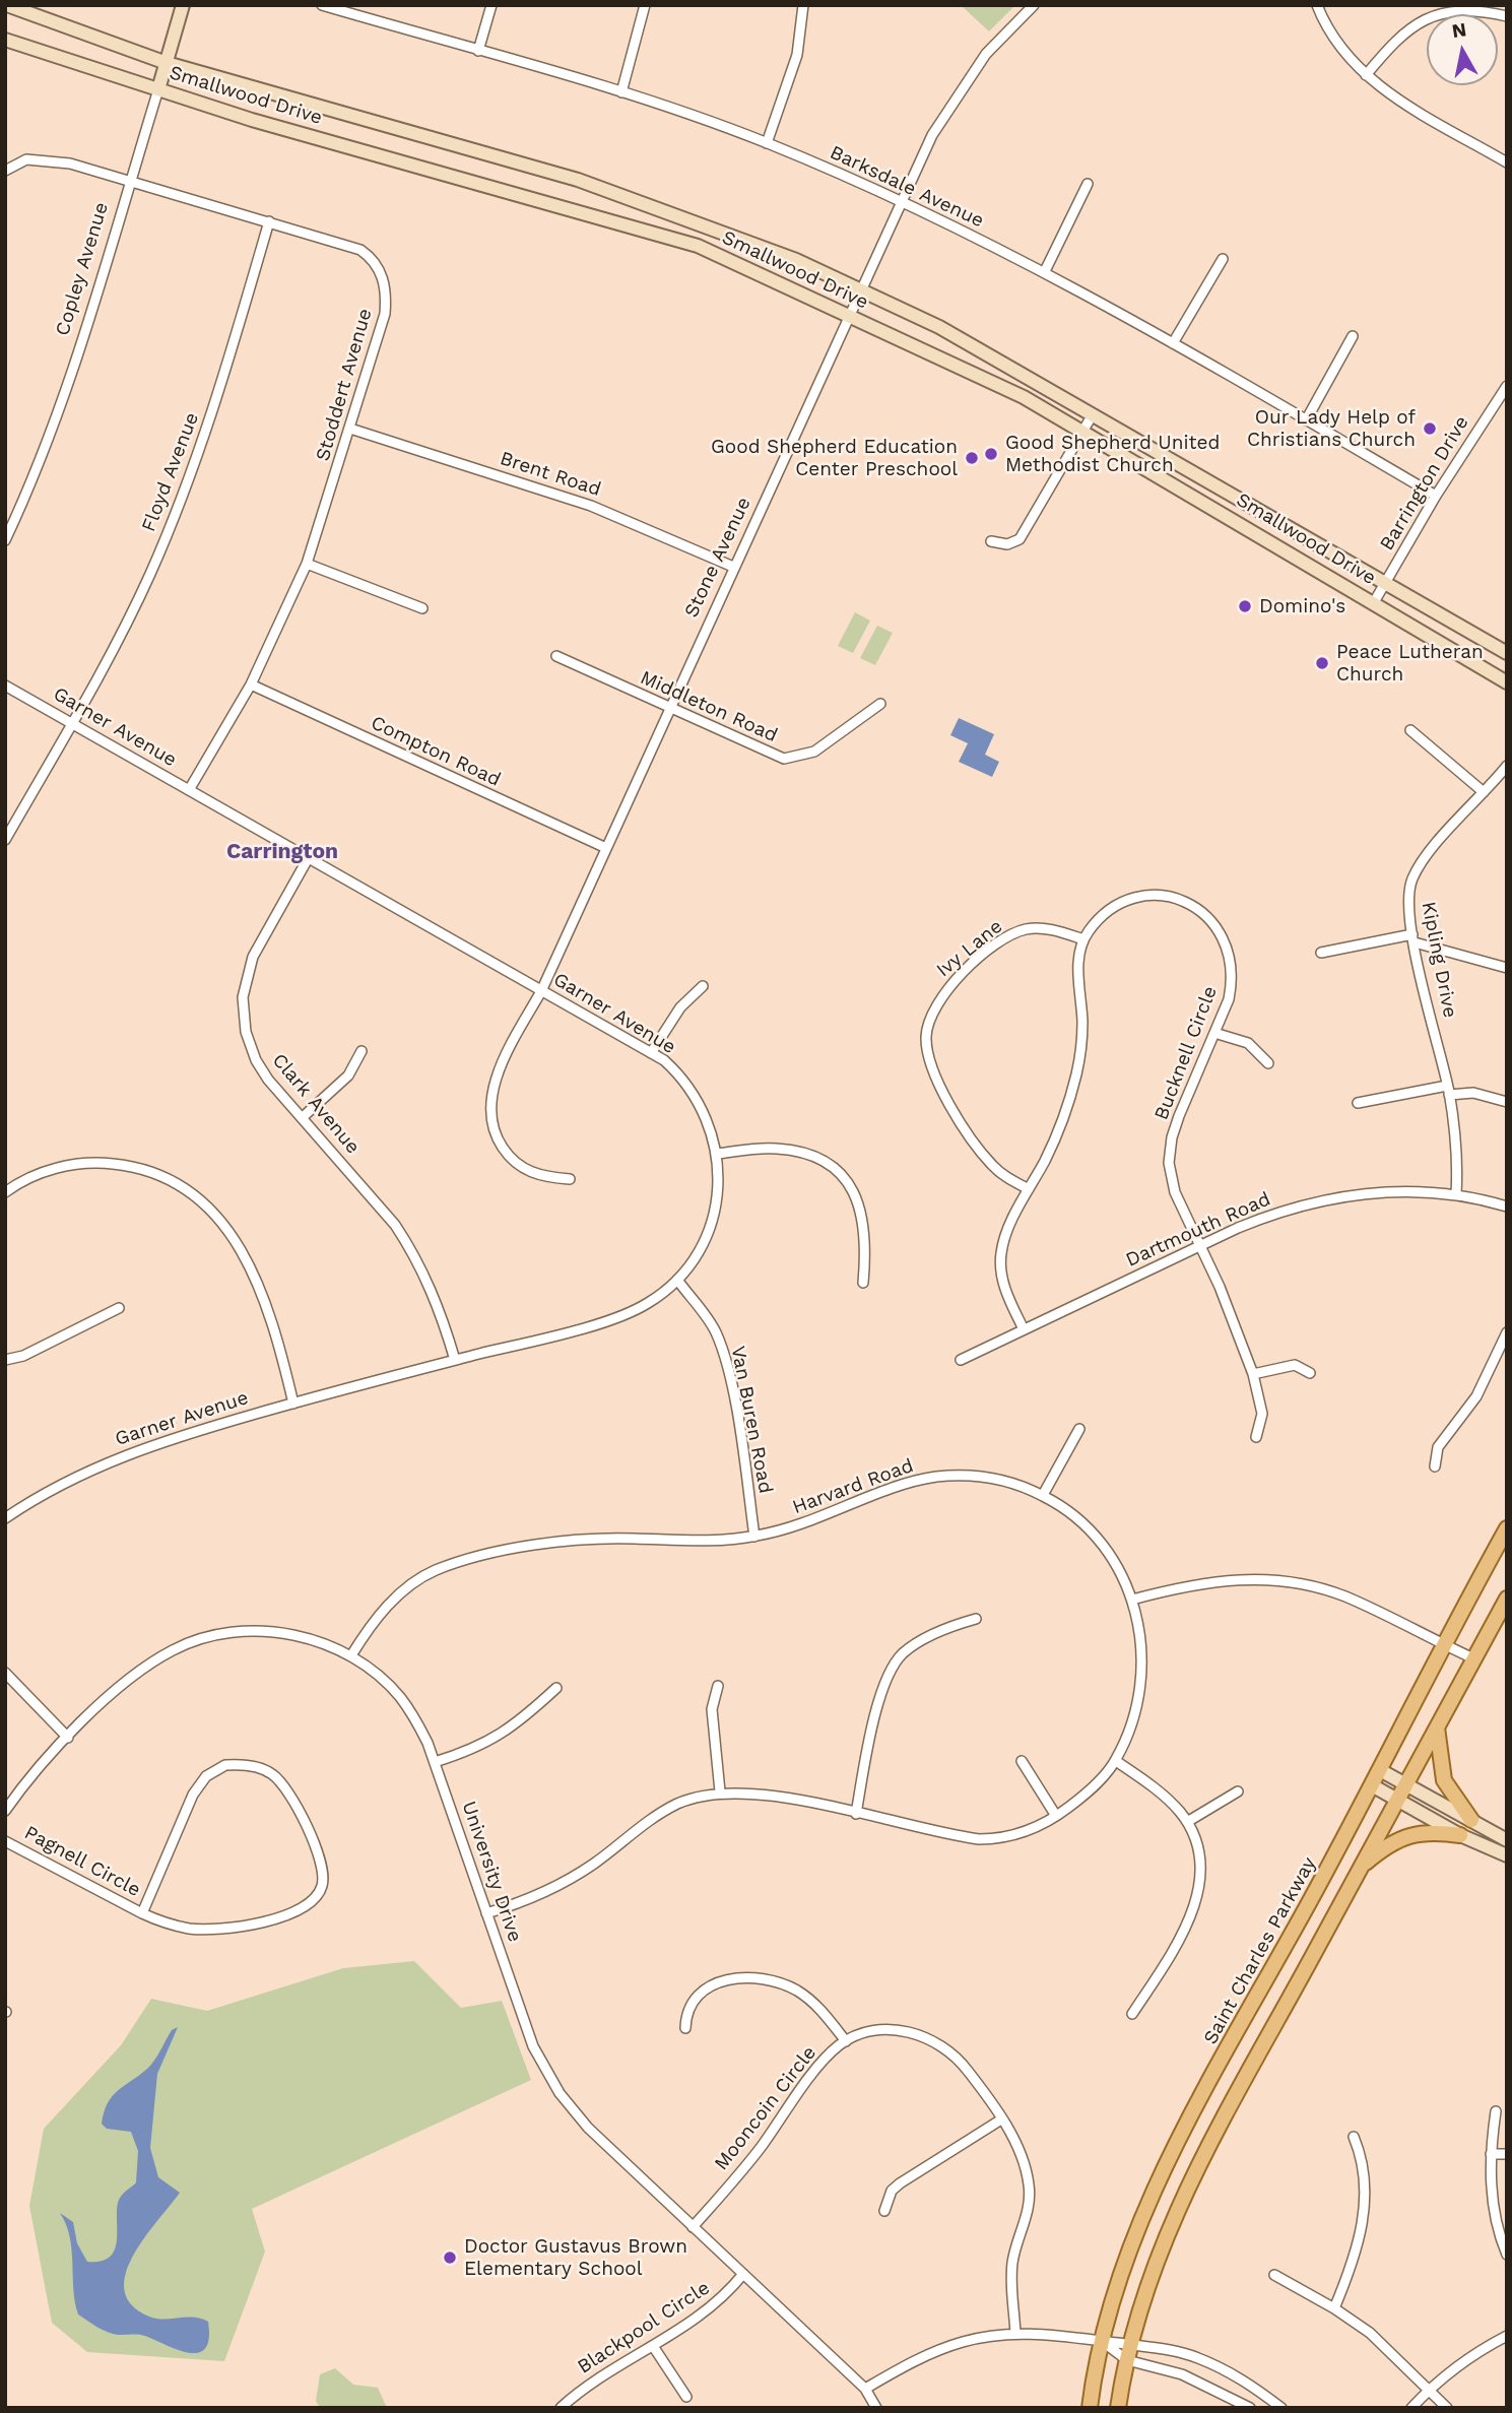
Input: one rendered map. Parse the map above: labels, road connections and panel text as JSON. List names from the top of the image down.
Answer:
{
  "streets": {
    "main road": ["Smallwood Drive", "Copley Avenue", "Saint Charles Parkway"],
    "street": [
      "Barksdale Avenue",
      "Stoddert Avenue",
      "Floyd Avenue",
      "Brent Road",
      "Barrington Drive",
      "Stone Avenue",
      "Middleton Road",
      "Garner Avenue",
      "Compton Road",
      "Ivy Lane",
      "Kipling Drive",
      "Bucknell Circle",
      "Clark Avenue",
      "Dartmouth Road",
      "Van Buren Road",
      "Harvard Road",
      "Pagnell Circle",
      "University Drive",
      "Mooncoin Circle",
      "Blackpool Circle"
    ]
  },
  "crossings": [
    ["Smallwood Drive", "Copley Avenue"],
    ["Smallwood Drive", "Barrington Drive"],
    ["Smallwood Drive", "Stone Avenue"],
    ["Barksdale Avenue", "Barrington Drive"],
    ["Barksdale Avenue", "Stone Avenue"],
    ["Copley Avenue", "Stoddert Avenue"],
    ["Stoddert Avenue", "Floyd Avenue"],
    ["Stoddert Avenue", "Brent Road"],
    ["Stoddert Avenue", "Garner Avenue"],
    ["Stoddert Avenue", "Compton Road"],
    ["Floyd Avenue", "Garner Avenue"],
    ["Brent Road", "Stone Avenue"],
    ["Stone Avenue", "Middleton Road"],
    ["Stone Avenue", "Garner Avenue"],
    ["Stone Avenue", "Compton Road"],
    ["Garner Avenue", "Clark Avenue"],
    ["Garner Avenue", "Van Buren Road"],
    ["Ivy Lane", "Bucknell Circle"],
    ["Kipling Drive", "Dartmouth Road"],
    ["Bucknell Circle", "Dartmouth Road"],
    ["Van Buren Road", "Harvard Road"],
    ["Harvard Road", "University Drive"],
    ["University Drive", "Mooncoin Circle"],
    ["University Drive", "Blackpool Circle"]
  ],
  "districts": ["Carrington"],
  "places": [
    "Our Lady Help of Christians Church",
    "Good Shepherd United Methodist Church",
    "Good Shepherd Education Center Preschool",
    "Domino's",
    "Peace Lutheran Church",
    "Doctor Gustavus Brown Elementary School"
  ],
  "north": "top"
}
